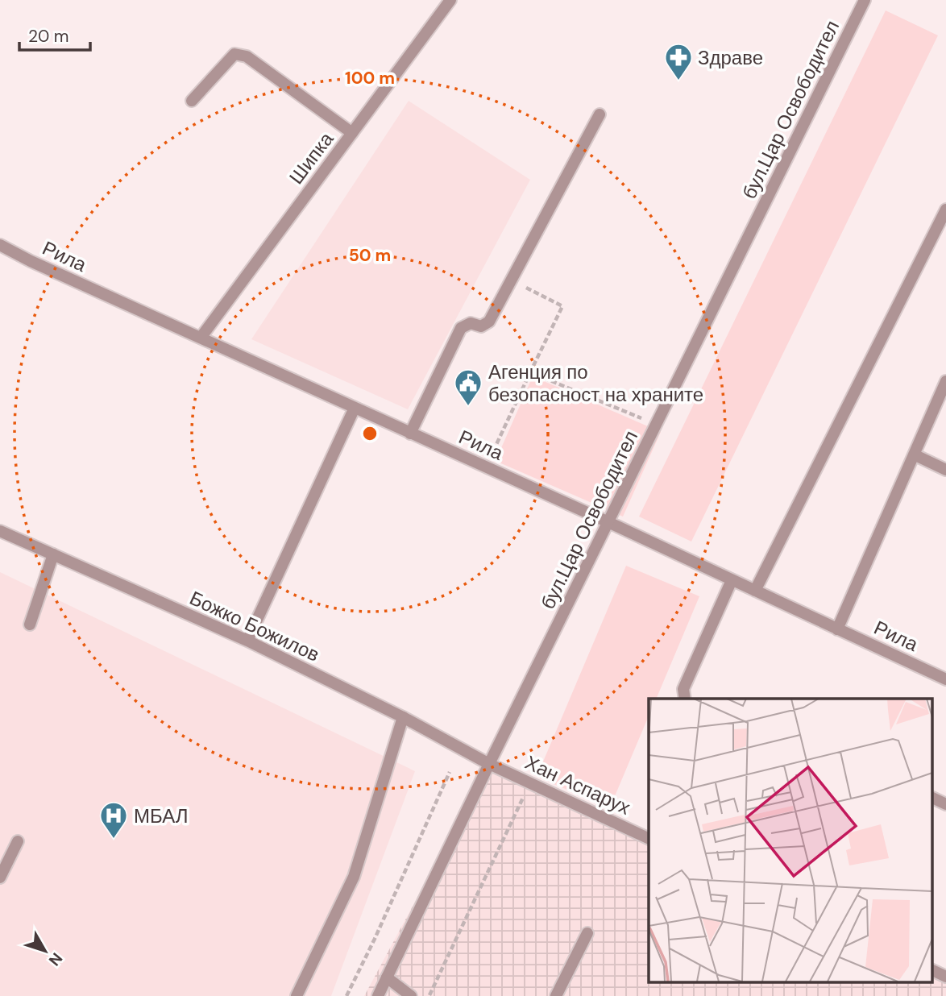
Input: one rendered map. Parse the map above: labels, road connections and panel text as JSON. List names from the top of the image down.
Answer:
{
  "streets": {
    "street": [
      "бул.Цар Освободител",
      "Шипка",
      "Рила",
      "Божко Божилов",
      "Хан Аспарух"
    ]
  },
  "crossings": [
    ["бул.Цар Освободител", "Рила"],
    ["бул.Цар Освободител", "Божко Божилов"],
    ["бул.Цар Освободител", "Хан Аспарух"],
    ["Шипка", "Рила"],
    ["Божко Божилов", "Хан Аспарух"]
  ],
  "places": {
    "pharmacy": ["Здраве"],
    "public building": ["Агенция по безопасност на храните"],
    "hospital": ["МБАЛ"]
  },
  "scale_bar": "20 m",
  "north": "bottom right",
  "rings": ["100 m", "50 m"]
}
